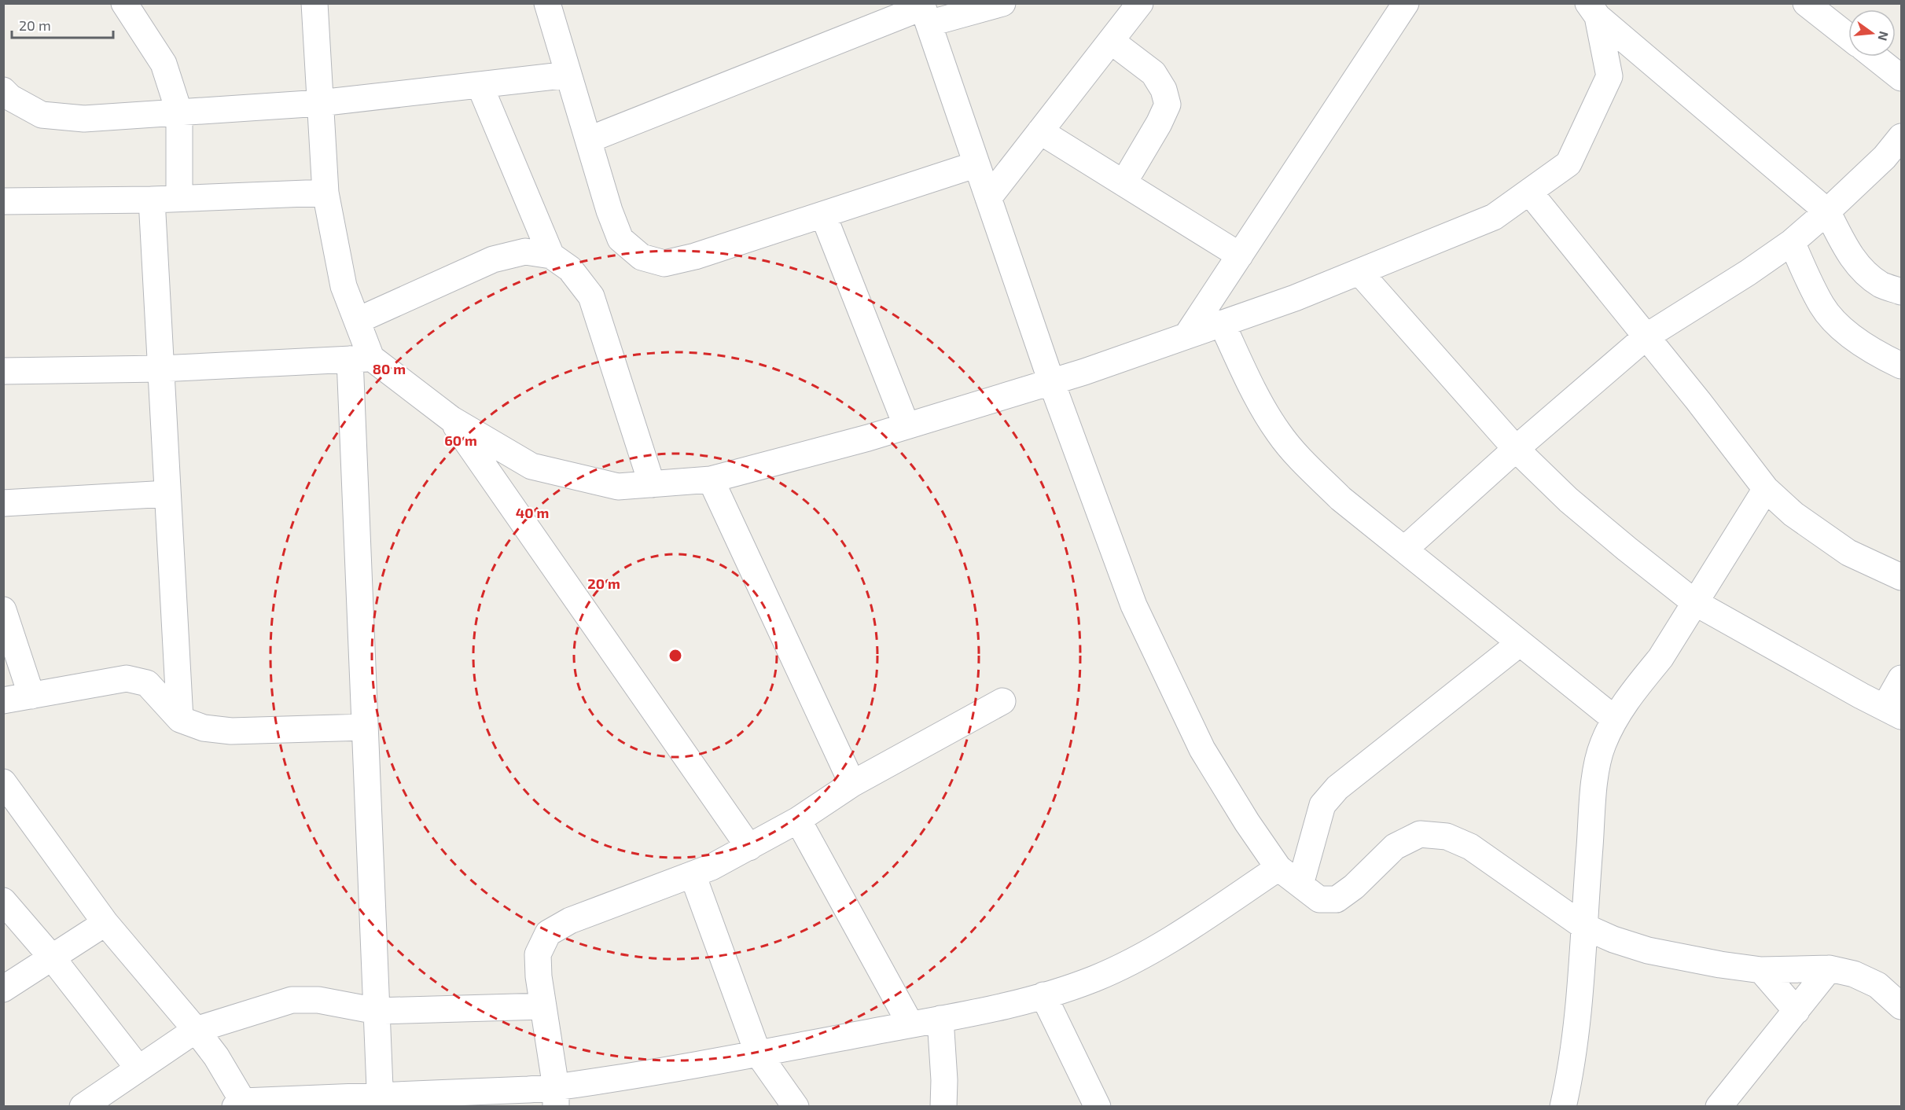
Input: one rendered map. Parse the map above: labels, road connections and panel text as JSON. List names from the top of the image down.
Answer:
{
  "scale_bar": "20 m",
  "north": "right",
  "rings": [
    "80 m",
    "60 m",
    "40 m",
    "20 m"
  ]
}
